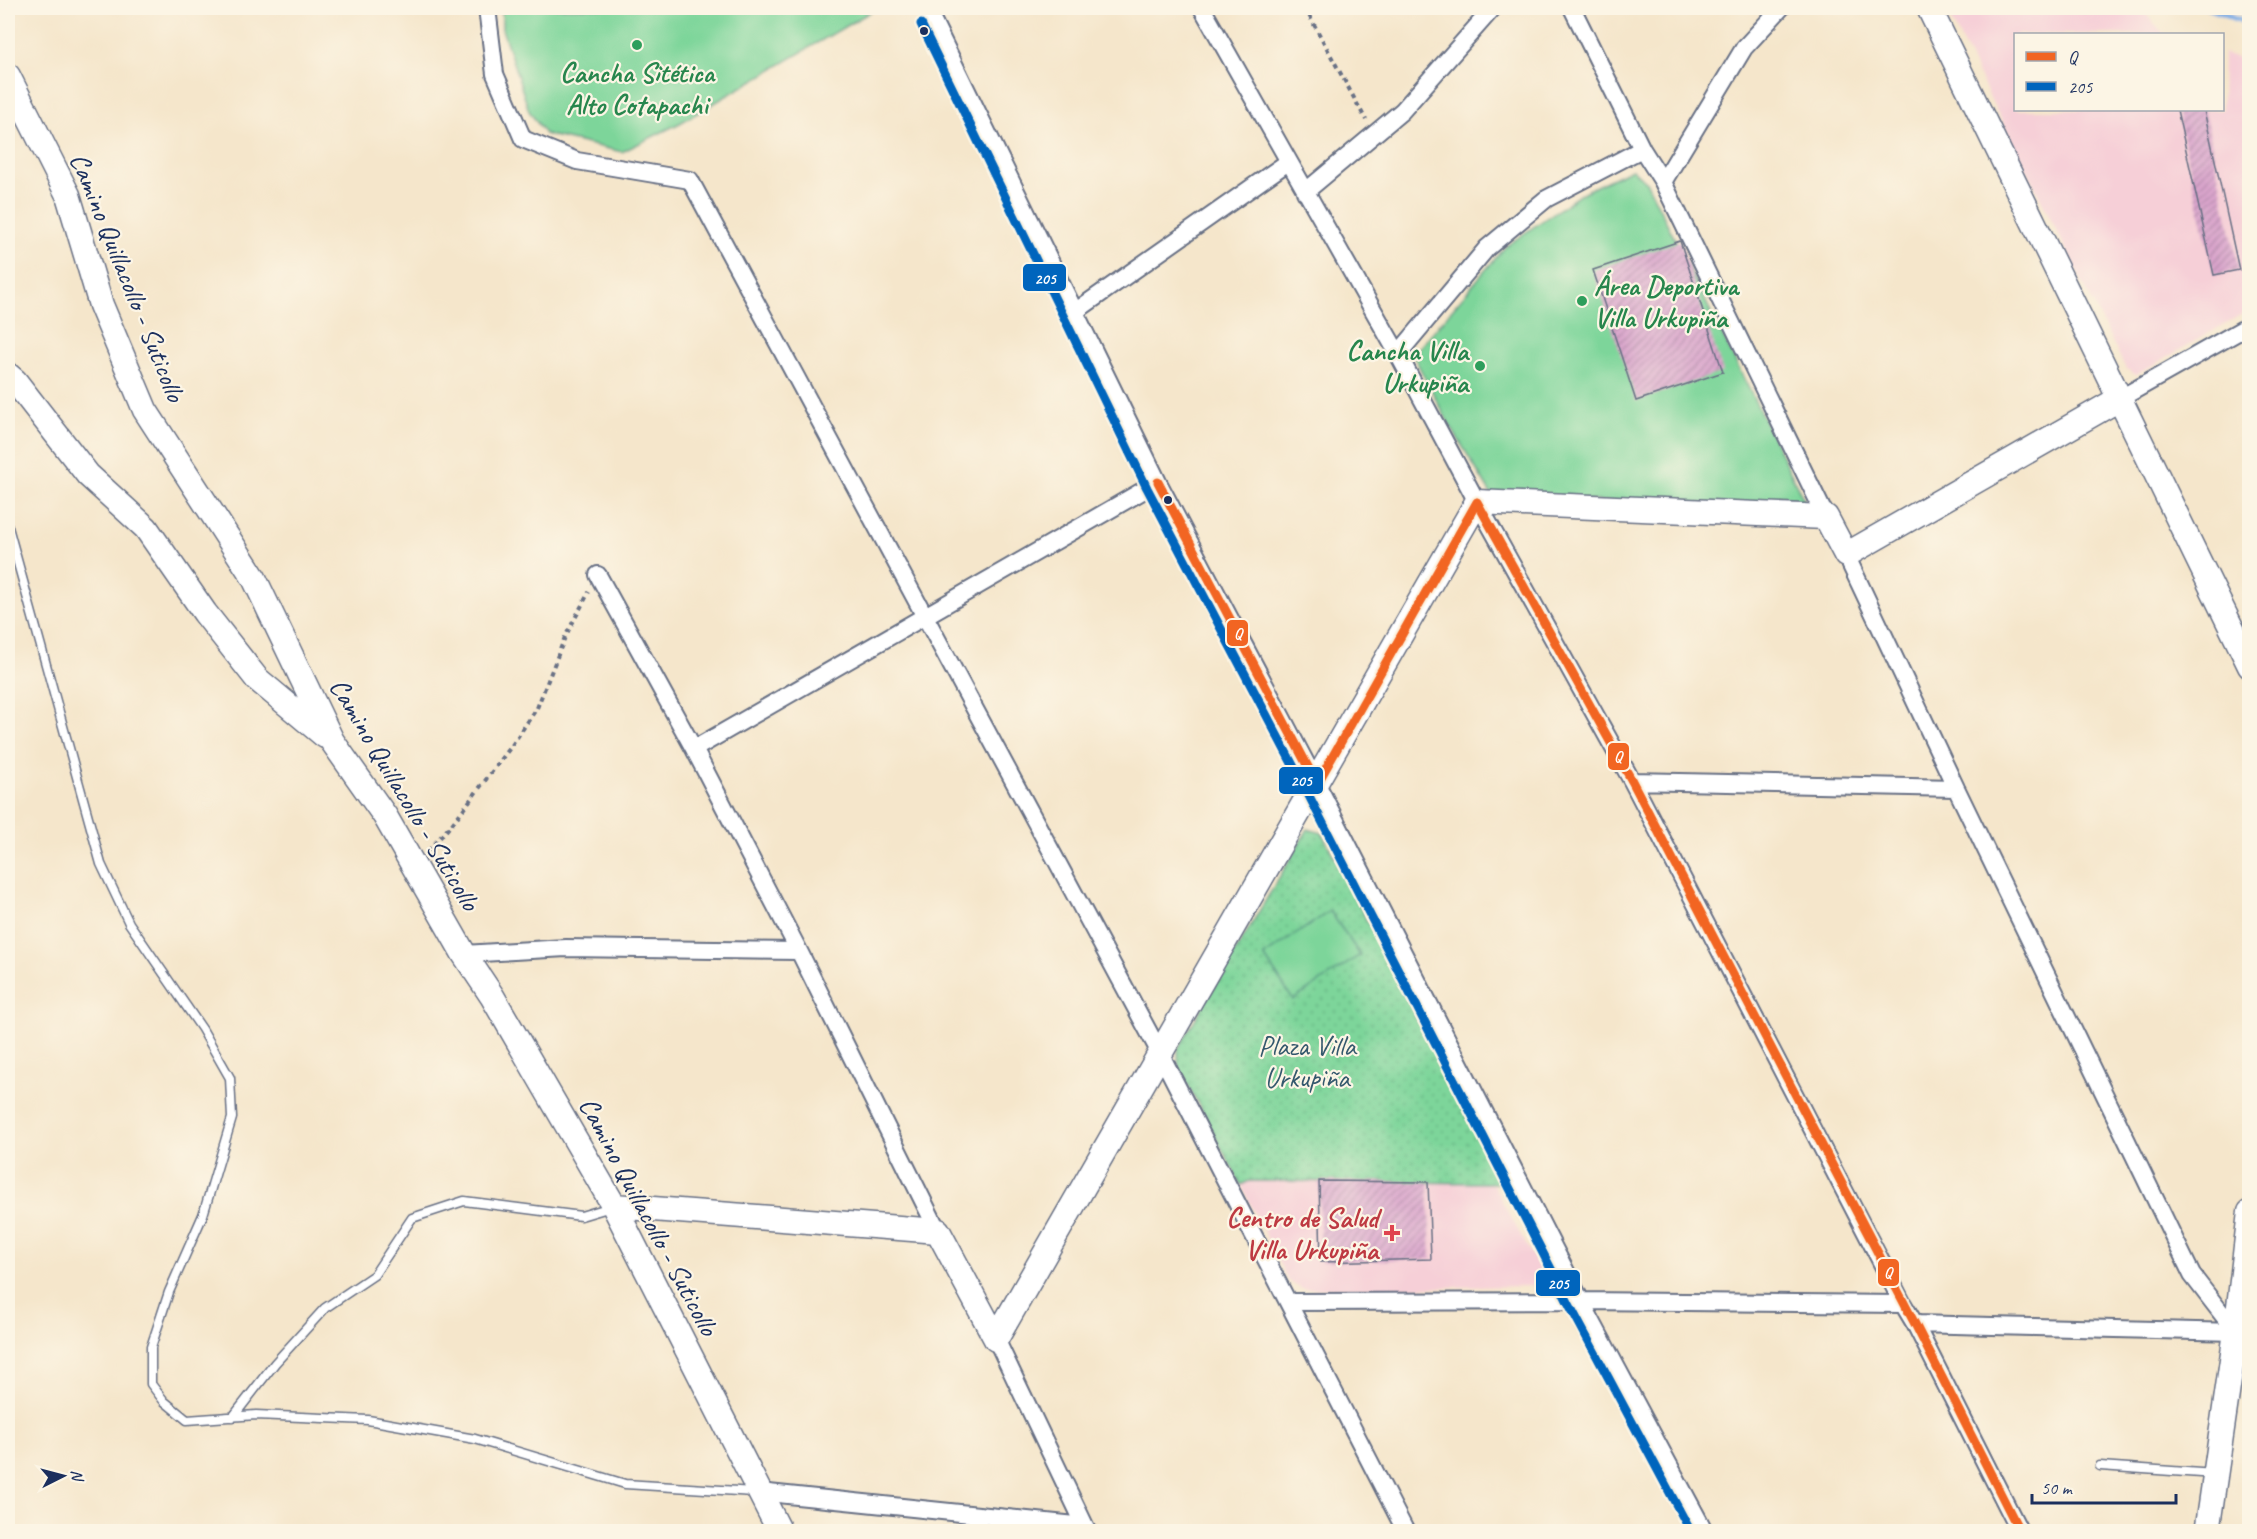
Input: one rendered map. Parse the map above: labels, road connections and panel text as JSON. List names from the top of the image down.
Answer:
{
  "streets": {
    "street": ["Camino Quillacollo - Suticollo"]
  },
  "parks": ["Plaza Villa Urkupiña"],
  "places": {
    "other": ["Cancha Sitética Alto Cotapachi", "Área Deportiva Villa Urkupiña", "Cancha Villa Urkupiña"],
    "health": ["Centro de Salud Villa Urkupiña"]
  },
  "lines": ["transit line 205", "transit line Q"],
  "legend": ["Q", "205"],
  "scale_bar": "50 m",
  "north": "right"
}
